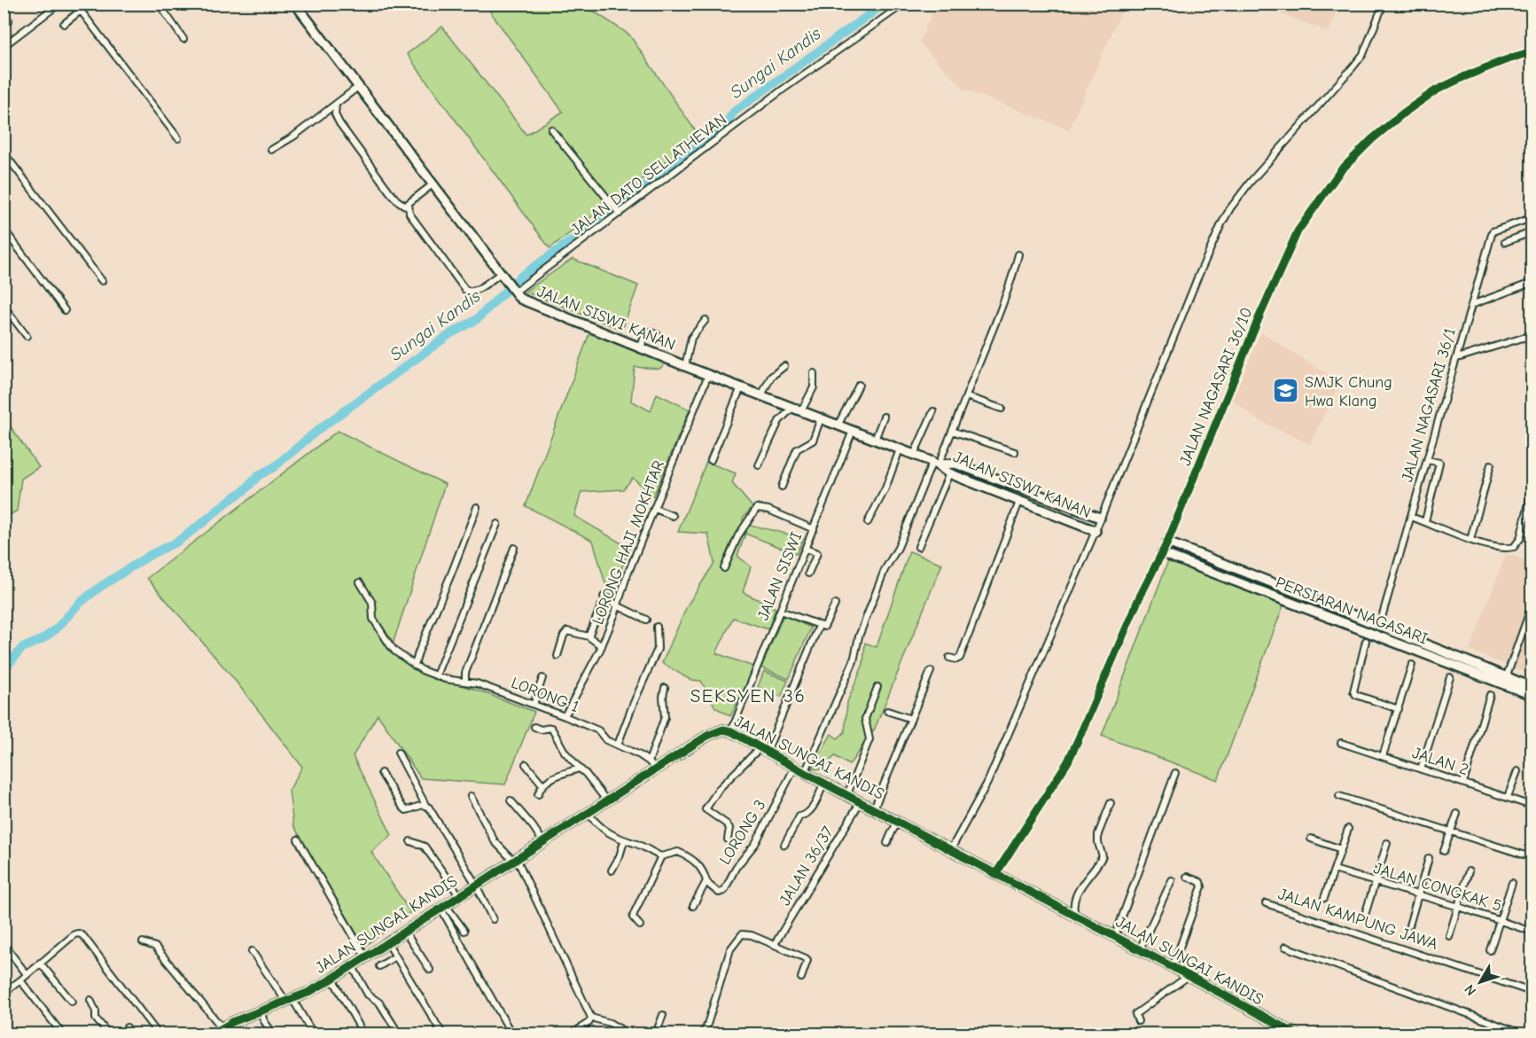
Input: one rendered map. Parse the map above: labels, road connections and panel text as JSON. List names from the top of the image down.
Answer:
{
  "streets": {
    "street": [
      "JALAN DATO SELLATHEVAN",
      "JALAN SISWI KANAN",
      "JALAN NAGASARI 36/10",
      "JALAN NAGASARI 36/1",
      "LORONG HAJI MOKHTAR",
      "JALAN SISWI",
      "PERSIARAN NAGASARI",
      "LORONG 1",
      "JALAN SUNGAI KANDIS",
      "JALAN 2",
      "LORONG 3",
      "JALAN 36/37",
      "JALAN CONGKAK 5",
      "JALAN KAMPUNG JAWA"
    ]
  },
  "crossings": [
    ["JALAN DATO SELLATHEVAN", "JALAN SISWI KANAN"],
    ["JALAN SISWI KANAN", "LORONG HAJI MOKHTAR"],
    ["JALAN SISWI KANAN", "JALAN SISWI"],
    ["JALAN NAGASARI 36/10", "PERSIARAN NAGASARI"],
    ["JALAN NAGASARI 36/10", "JALAN SUNGAI KANDIS"],
    ["JALAN NAGASARI 36/1", "PERSIARAN NAGASARI"],
    ["LORONG HAJI MOKHTAR", "LORONG 1"],
    ["JALAN SISWI", "JALAN SUNGAI KANDIS"],
    ["LORONG 1", "JALAN SUNGAI KANDIS"],
    ["JALAN SUNGAI KANDIS", "LORONG 3"],
    ["JALAN SUNGAI KANDIS", "JALAN 36/37"]
  ],
  "districts": ["SEKSYEN 36"],
  "water": ["Sungai Kandis"],
  "places": {
    "school or university": ["SMJK Chung Hwa Klang"]
  },
  "north": "bottom left"
}
